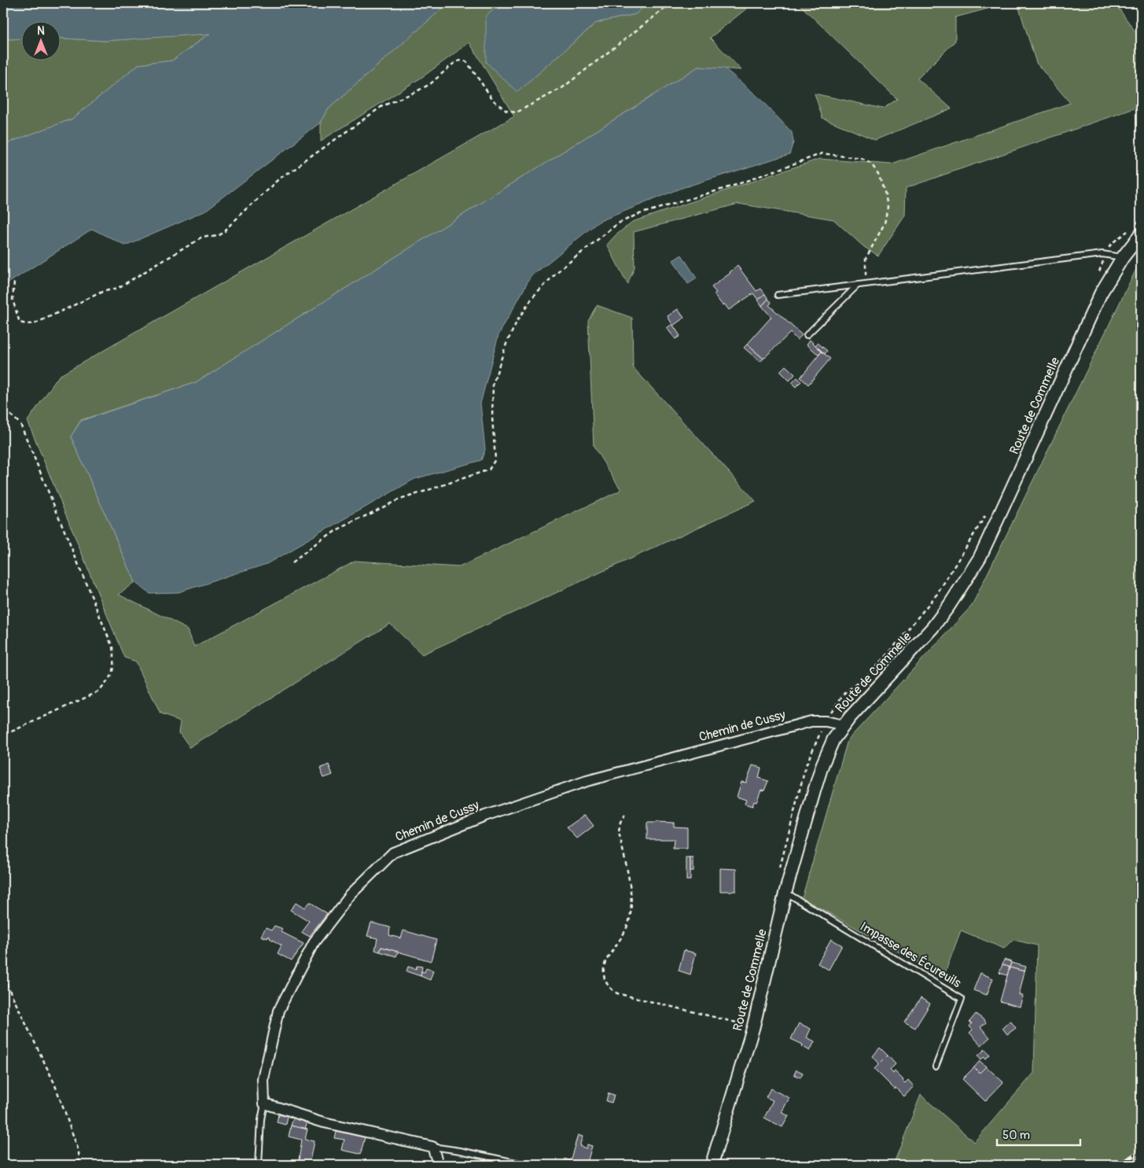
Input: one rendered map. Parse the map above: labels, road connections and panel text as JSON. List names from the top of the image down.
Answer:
{
  "streets": {
    "street": ["Route de Commelle", "Chemin de Cussy"],
    "lane": ["Impasse des Écureuils"]
  },
  "crossings": [
    ["Route de Commelle", "Chemin de Cussy"],
    ["Route de Commelle", "Impasse des Écureuils"]
  ],
  "scale_bar": "50 m",
  "north": "top"
}
